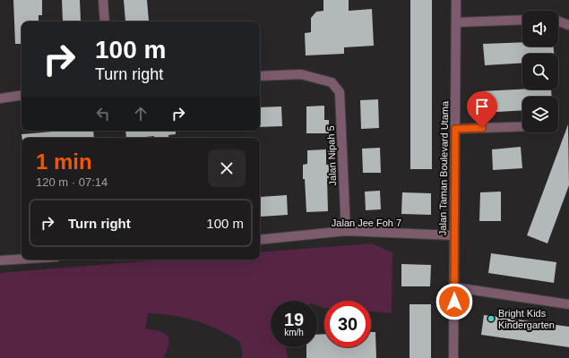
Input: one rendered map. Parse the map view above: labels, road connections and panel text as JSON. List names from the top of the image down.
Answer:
{
  "streets": {
    "street": ["Jalan Nipah 5", "Jalan Taman Boulevard Utama", "Jalan Jee Foh 7"]
  },
  "crossings": [
    ["Jalan Nipah 5", "Jalan Jee Foh 7"],
    ["Jalan Taman Boulevard Utama", "Jalan Jee Foh 7"]
  ],
  "places": ["Bright Kids Kindergarten"],
  "page": {
    "turn": ["100 m", "Turn right"],
    "heading": ["1 min", "120 m · 07:14"],
    "list": [
      {
        "name": "Turn right",
        "value": "100 m"
      }
    ],
    "speed": "19 km/h",
    "limit": "30"
  }
}
